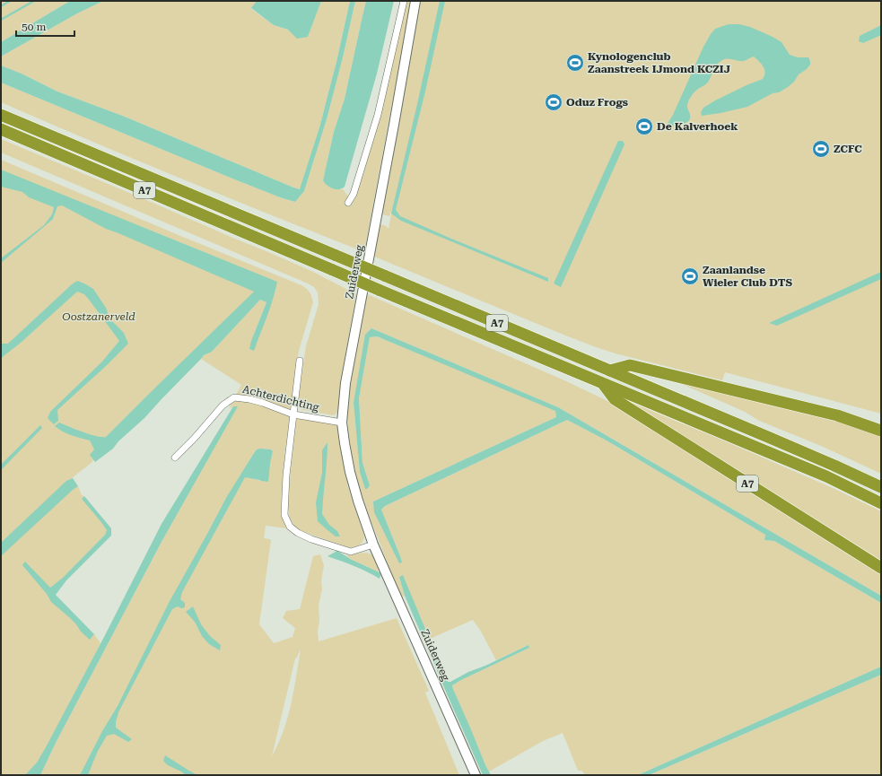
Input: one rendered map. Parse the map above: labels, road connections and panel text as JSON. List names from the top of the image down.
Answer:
{
  "streets": {
    "highway": ["A7"],
    "street": ["Zuiderweg", "Achterdichting"]
  },
  "crossings": [
    ["Zuiderweg", "Achterdichting"]
  ],
  "parks": ["Oostzanerveld"],
  "places": {
    "sports": [
      "Kynologenclub Zaanstreek IJmond KCZIJ",
      "Oduz Frogs",
      "De Kalverhoek",
      "ZCFC",
      "Zaanlandse Wieler Club DTS"
    ]
  },
  "scale_bar": "50 m"
}
